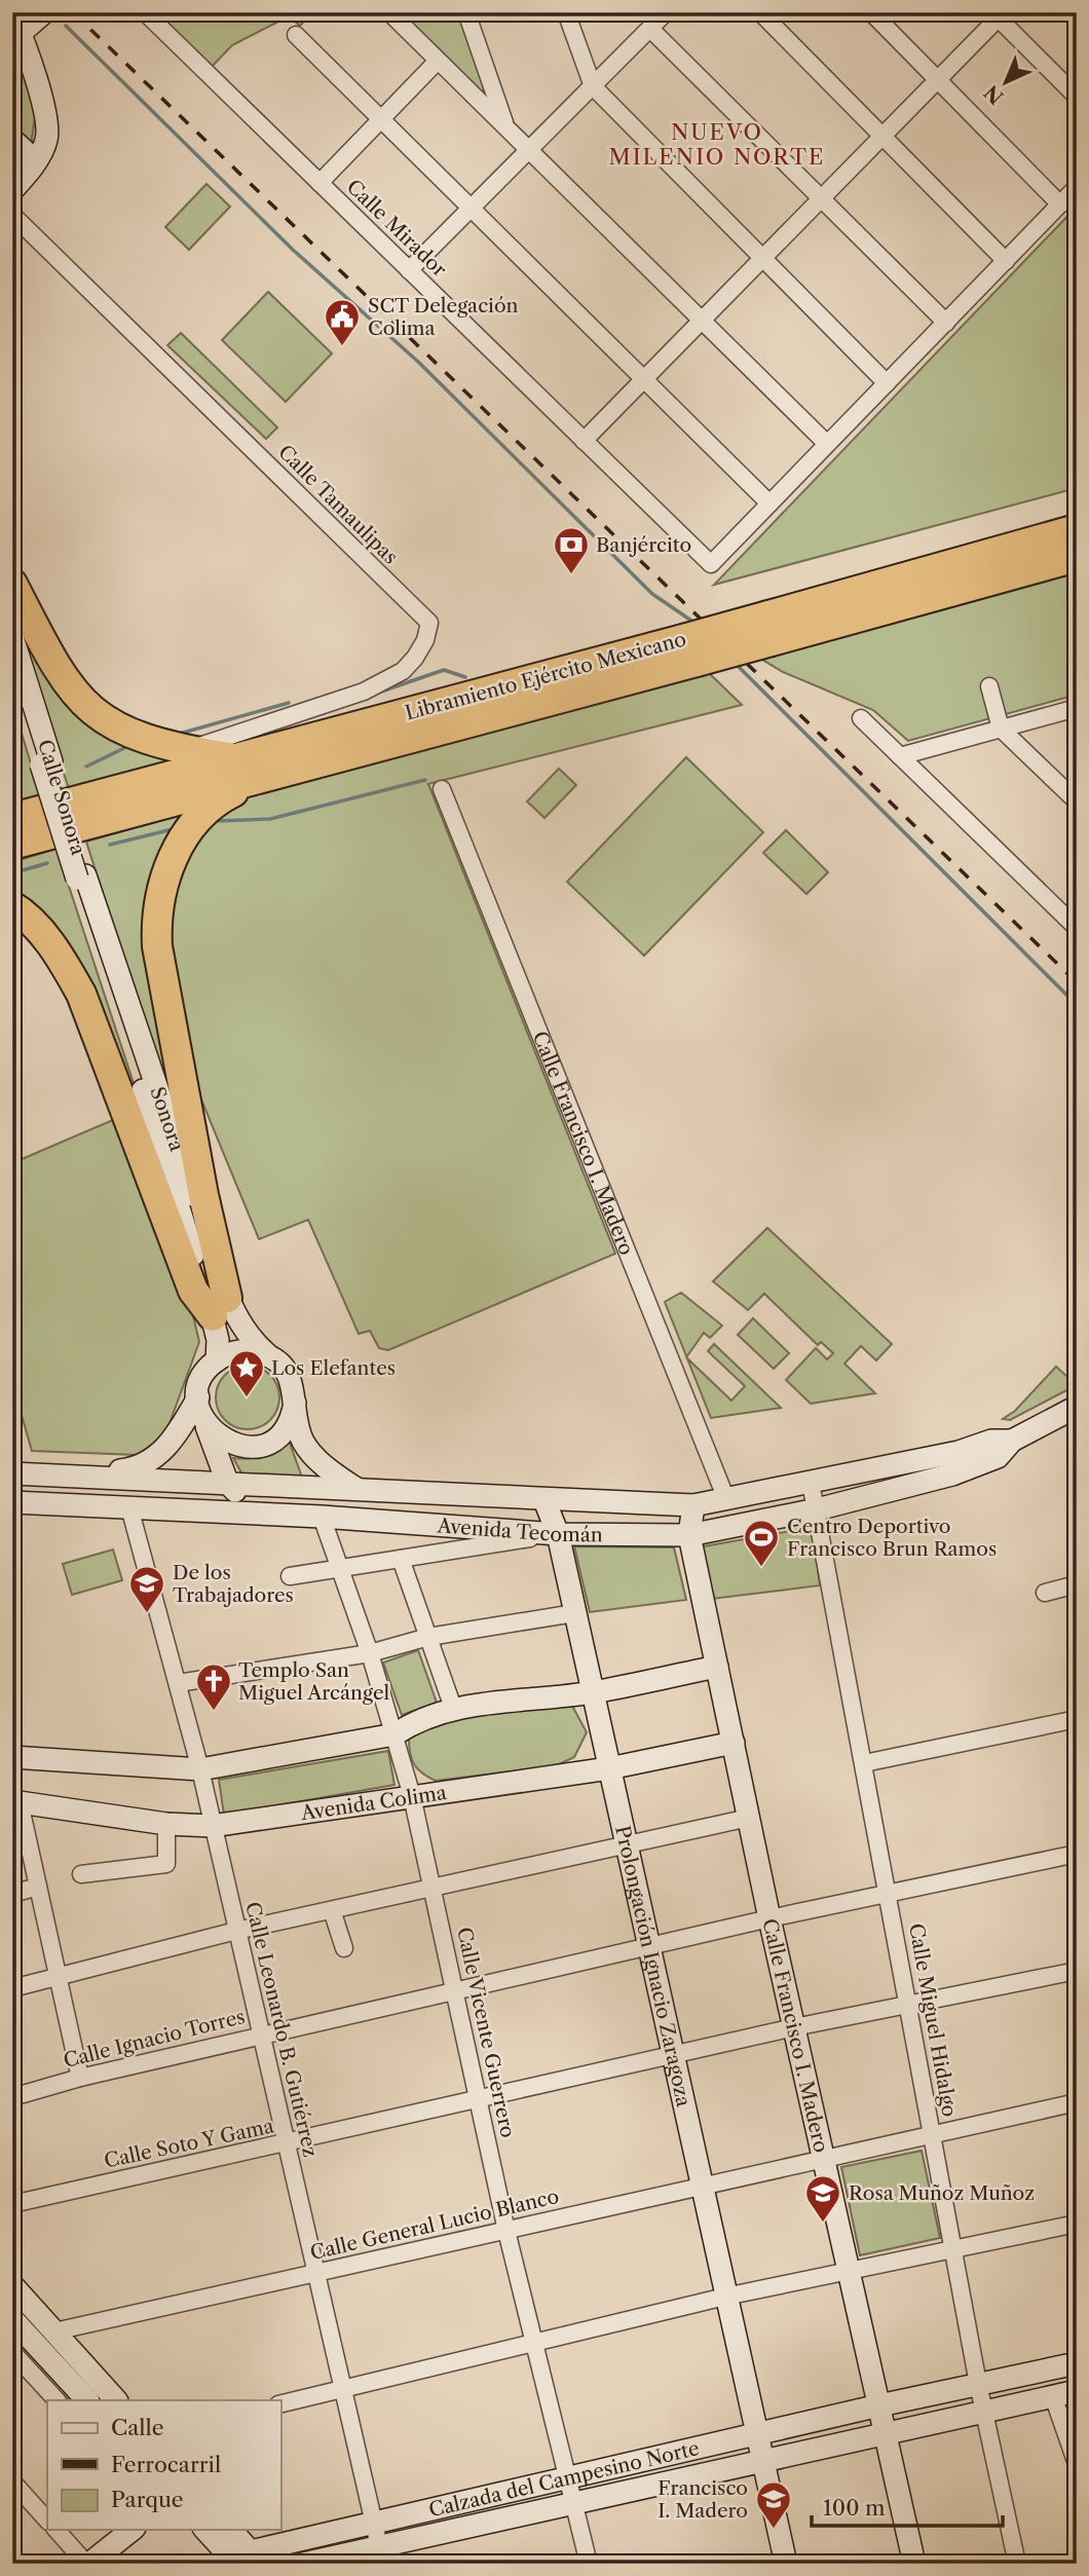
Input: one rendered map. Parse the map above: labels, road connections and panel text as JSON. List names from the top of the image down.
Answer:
{
  "streets": {
    "highway": ["Libramiento Ejército Mexicano"],
    "street": [
      "Calle Mirador",
      "Calle Tamaulipas",
      "Calle Sonora",
      "Sonora",
      "Calle Francisco I. Madero",
      "Avenida Tecomán",
      "Avenida Colima",
      "Prolongación Ignacio Zaragoza",
      "Calle Miguel Hidalgo",
      "Calle Leonardo B. Gutiérrez",
      "Calle Vicente Guerrero",
      "Calle Ignacio Torres",
      "Calle Soto Y Gama",
      "Calle General Lucio Blanco",
      "Calzada del Campesino Norte"
    ]
  },
  "crossings": [
    ["Calle Sonora", "Sonora"],
    ["Sonora", "Avenida Tecomán"],
    ["Sonora", "Calle Vicente Guerrero"],
    ["Calle Francisco I. Madero", "Avenida Tecomán"],
    ["Calle Francisco I. Madero", "Avenida Colima"],
    ["Calle Francisco I. Madero", "Calle Ignacio Torres"],
    ["Calle Francisco I. Madero", "Calle Soto Y Gama"],
    ["Calle Francisco I. Madero", "Calle General Lucio Blanco"],
    ["Calle Francisco I. Madero", "Calzada del Campesino Norte"],
    ["Avenida Tecomán", "Prolongación Ignacio Zaragoza"],
    ["Avenida Tecomán", "Calle Miguel Hidalgo"],
    ["Avenida Tecomán", "Calle Leonardo B. Gutiérrez"],
    ["Avenida Tecomán", "Calle Vicente Guerrero"],
    ["Avenida Colima", "Prolongación Ignacio Zaragoza"],
    ["Avenida Colima", "Calle Leonardo B. Gutiérrez"],
    ["Avenida Colima", "Calle Vicente Guerrero"],
    ["Prolongación Ignacio Zaragoza", "Calle Ignacio Torres"],
    ["Prolongación Ignacio Zaragoza", "Calle Soto Y Gama"],
    ["Prolongación Ignacio Zaragoza", "Calle General Lucio Blanco"],
    ["Prolongación Ignacio Zaragoza", "Calzada del Campesino Norte"],
    ["Calle Miguel Hidalgo", "Calle Ignacio Torres"],
    ["Calle Miguel Hidalgo", "Calle Soto Y Gama"],
    ["Calle Miguel Hidalgo", "Calle General Lucio Blanco"],
    ["Calle Miguel Hidalgo", "Calzada del Campesino Norte"],
    ["Calle Leonardo B. Gutiérrez", "Calle Ignacio Torres"],
    ["Calle Leonardo B. Gutiérrez", "Calle Soto Y Gama"],
    ["Calle Leonardo B. Gutiérrez", "Calle General Lucio Blanco"],
    ["Calle Leonardo B. Gutiérrez", "Calzada del Campesino Norte"],
    ["Calle Vicente Guerrero", "Calle Ignacio Torres"],
    ["Calle Vicente Guerrero", "Calle Soto Y Gama"],
    ["Calle Vicente Guerrero", "Calle General Lucio Blanco"],
    ["Calle Vicente Guerrero", "Calzada del Campesino Norte"]
  ],
  "districts": ["NUEVO MILENIO NORTE"],
  "places": {
    "public building": ["SCT Delegación Colima"],
    "bank": ["Banjército"],
    "place": ["Los Elefantes"],
    "sports": ["Centro Deportivo Francisco Brun Ramos"],
    "school or university": ["De los Trabajadores", "Rosa Muñoz Muñoz", "Francisco I. Madero"],
    "church": ["Templo San Miguel Arcángel"]
  },
  "legend": ["Calle", "Ferrocarril", "Parque"],
  "scale_bar": "100 m",
  "north": "bottom left"
}
